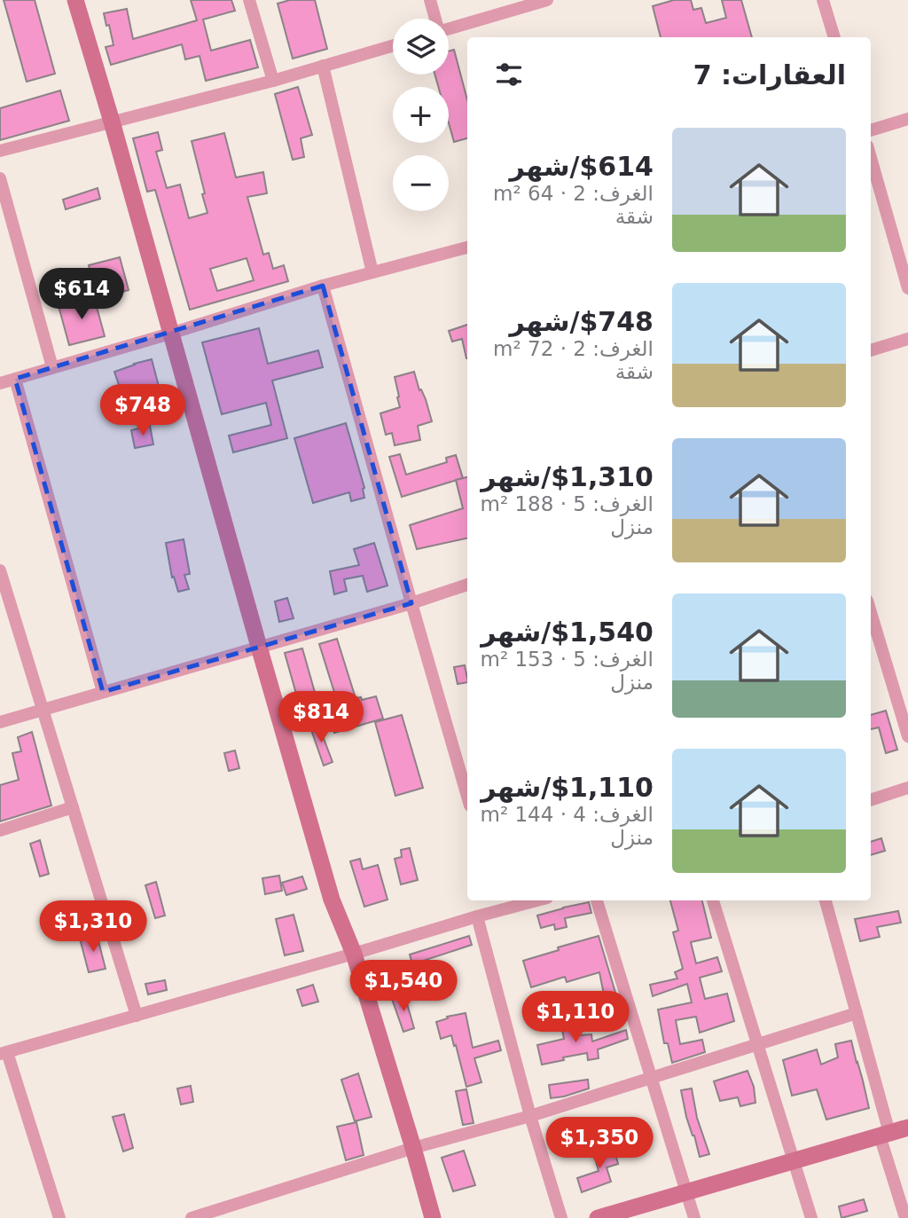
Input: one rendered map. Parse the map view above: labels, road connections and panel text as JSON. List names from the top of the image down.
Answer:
{
  "page": {
    "map_buttons": ["+", "−"],
    "heading": "العقارات: 7",
    "list": [
      {
        "name": "$614/شهر",
        "note": "الغرف: 2 · 64 m² · شقة"
      },
      {
        "name": "$748/شهر",
        "note": "الغرف: 2 · 72 m² · شقة"
      },
      {
        "name": "$1,310/شهر",
        "note": "الغرف: 5 · 188 m² · منزل"
      },
      {
        "name": "$1,540/شهر",
        "note": "الغرف: 5 · 153 m² · منزل"
      },
      {
        "name": "$1,110/شهر",
        "note": "الغرف: 4 · 144 m² · منزل"
      }
    ],
    "price": [
      "$614",
      "$748",
      "$814",
      "$1,310",
      "$1,540",
      "$1,110",
      "$1,350"
    ]
  }
}
